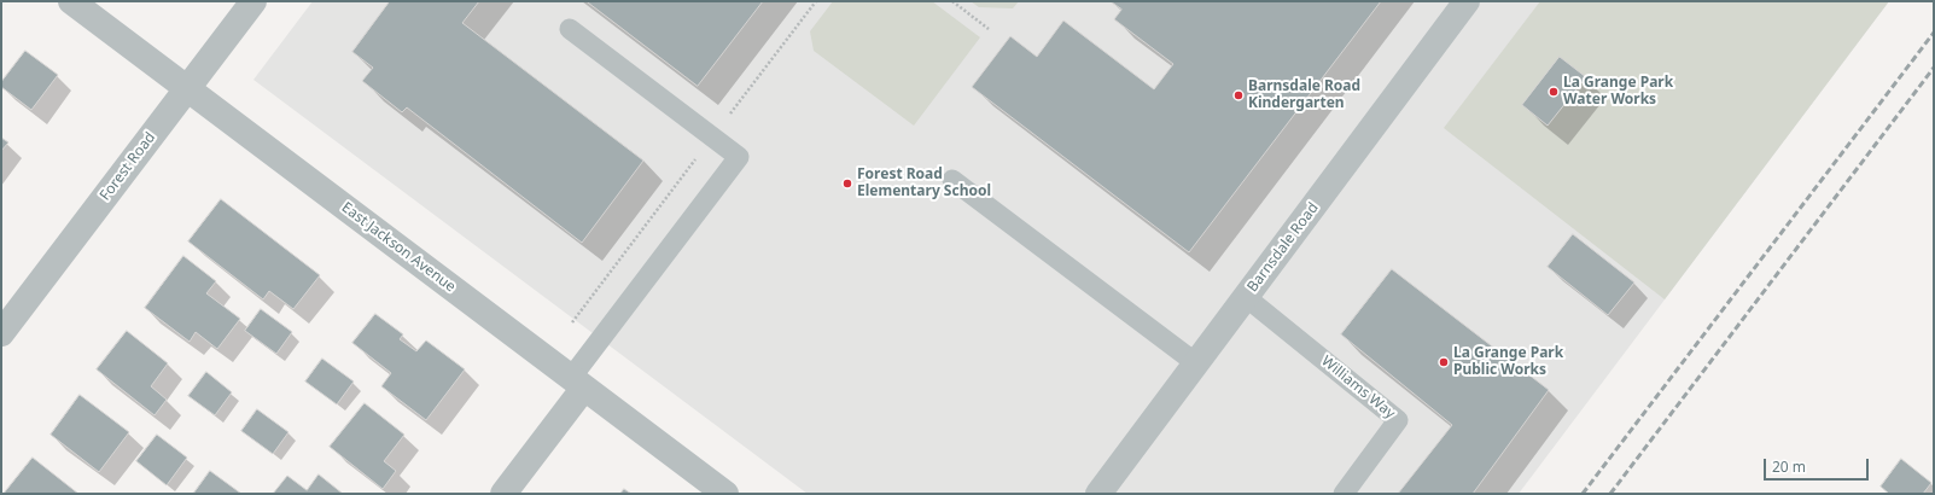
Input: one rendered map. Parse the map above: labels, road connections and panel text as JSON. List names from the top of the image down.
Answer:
{
  "streets": {
    "street": ["Forest Road", "East Jackson Avenue", "Barnsdale Road"],
    "lane": ["Williams Way"]
  },
  "crossings": [
    ["Forest Road", "East Jackson Avenue"],
    ["Barnsdale Road", "Williams Way"]
  ],
  "places": [
    "La Grange Park Water Works",
    "Barnsdale Road Kindergarten",
    "Forest Road Elementary School",
    "La Grange Park Public Works"
  ],
  "scale_bar": "20 m"
}
